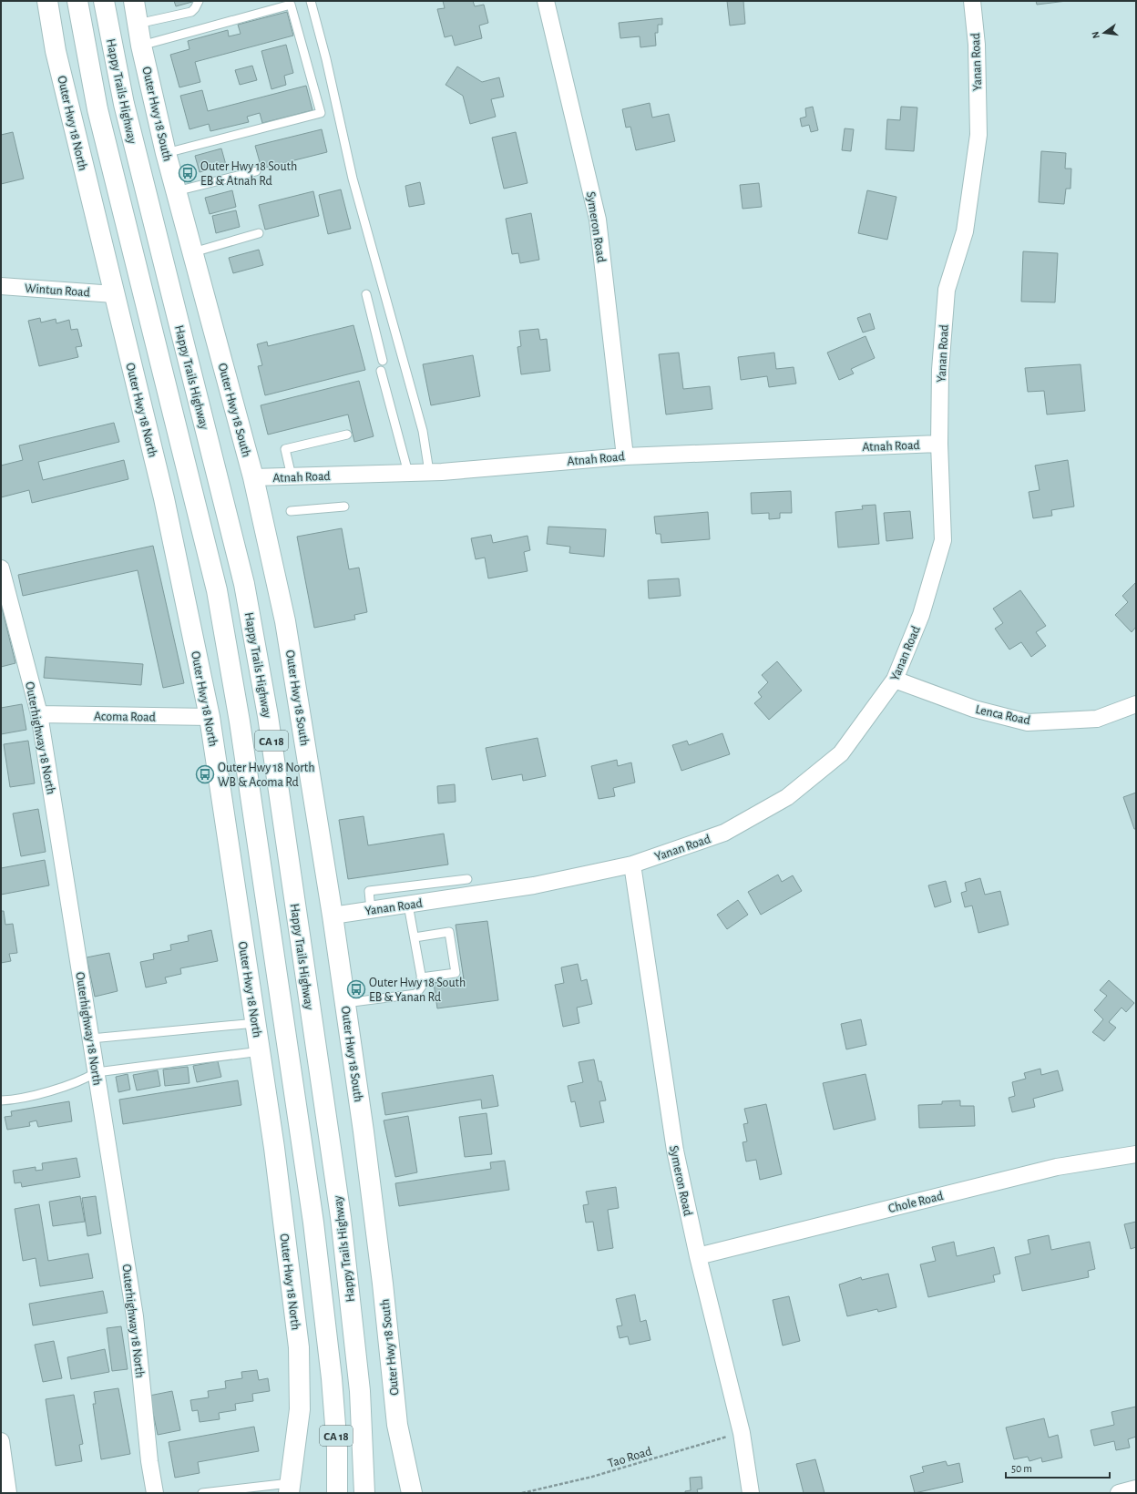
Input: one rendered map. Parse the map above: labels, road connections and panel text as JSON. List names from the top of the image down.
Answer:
{
  "streets": {
    "street": [
      "Yanan Road",
      "Happy Trails Highway",
      "Outer Hwy 18 South",
      "Outer Hwy 18 North",
      "Symeron Road",
      "Wintun Road",
      "Atnah Road",
      "Lenca Road",
      "Acoma Road",
      "Outerhighway 18 North",
      "CA 18",
      "Chole Road"
    ],
    "path": ["Tao Road"]
  },
  "crossings": [
    ["Yanan Road", "Outer Hwy 18 South"],
    ["Yanan Road", "Symeron Road"],
    ["Yanan Road", "Atnah Road"],
    ["Yanan Road", "Lenca Road"],
    ["Outer Hwy 18 South", "Atnah Road"],
    ["Outer Hwy 18 North", "Wintun Road"],
    ["Outer Hwy 18 North", "Acoma Road"],
    ["Symeron Road", "Atnah Road"],
    ["Symeron Road", "Chole Road"],
    ["Symeron Road", "Tao Road"],
    ["Acoma Road", "Outerhighway 18 North"]
  ],
  "places": {
    "bus stop": ["Outer Hwy 18 South EB & Atnah Rd", "Outer Hwy 18 North WB & Acoma Rd", "Outer Hwy 18 South EB & Yanan Rd"]
  },
  "scale_bar": "50 m",
  "north": "left"
}
